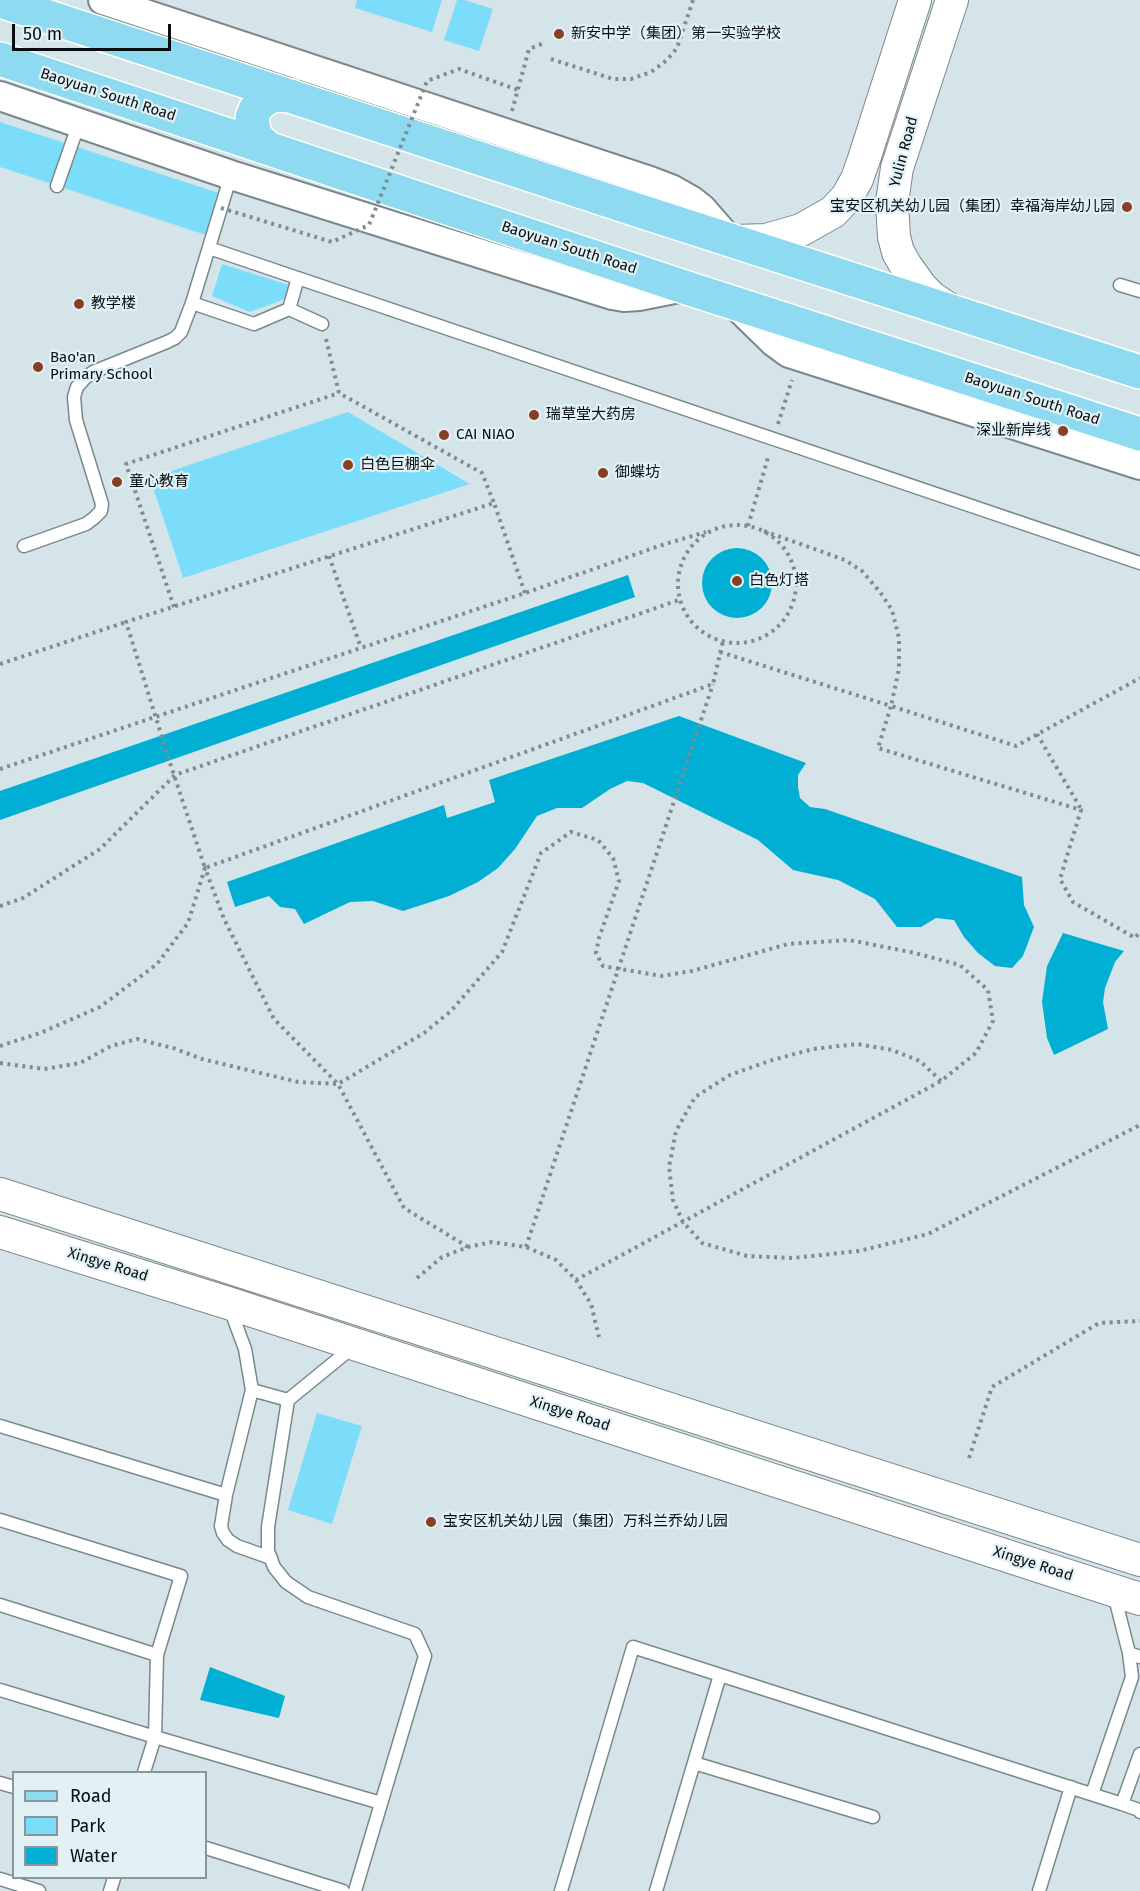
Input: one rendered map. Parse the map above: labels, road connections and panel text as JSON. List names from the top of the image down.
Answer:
{
  "streets": {
    "main road": ["Baoyuan South Road", "Yulin Road", "Xingye Road"]
  },
  "places": [
    "新安中学（集团）第一实验学校",
    "宝安区机关幼儿园（集团）幸福海岸幼儿园",
    "教学楼",
    "Bao'an Primary School",
    "瑞草堂大药房",
    "深业新岸线",
    "CAI NIAO",
    "白色巨棚伞",
    "御蝶坊",
    "童心教育",
    "白色灯塔",
    "宝安区机关幼儿园（集团）万科兰乔幼儿园"
  ],
  "legend": ["Road", "Park", "Water"],
  "scale_bar": "50 m"
}
